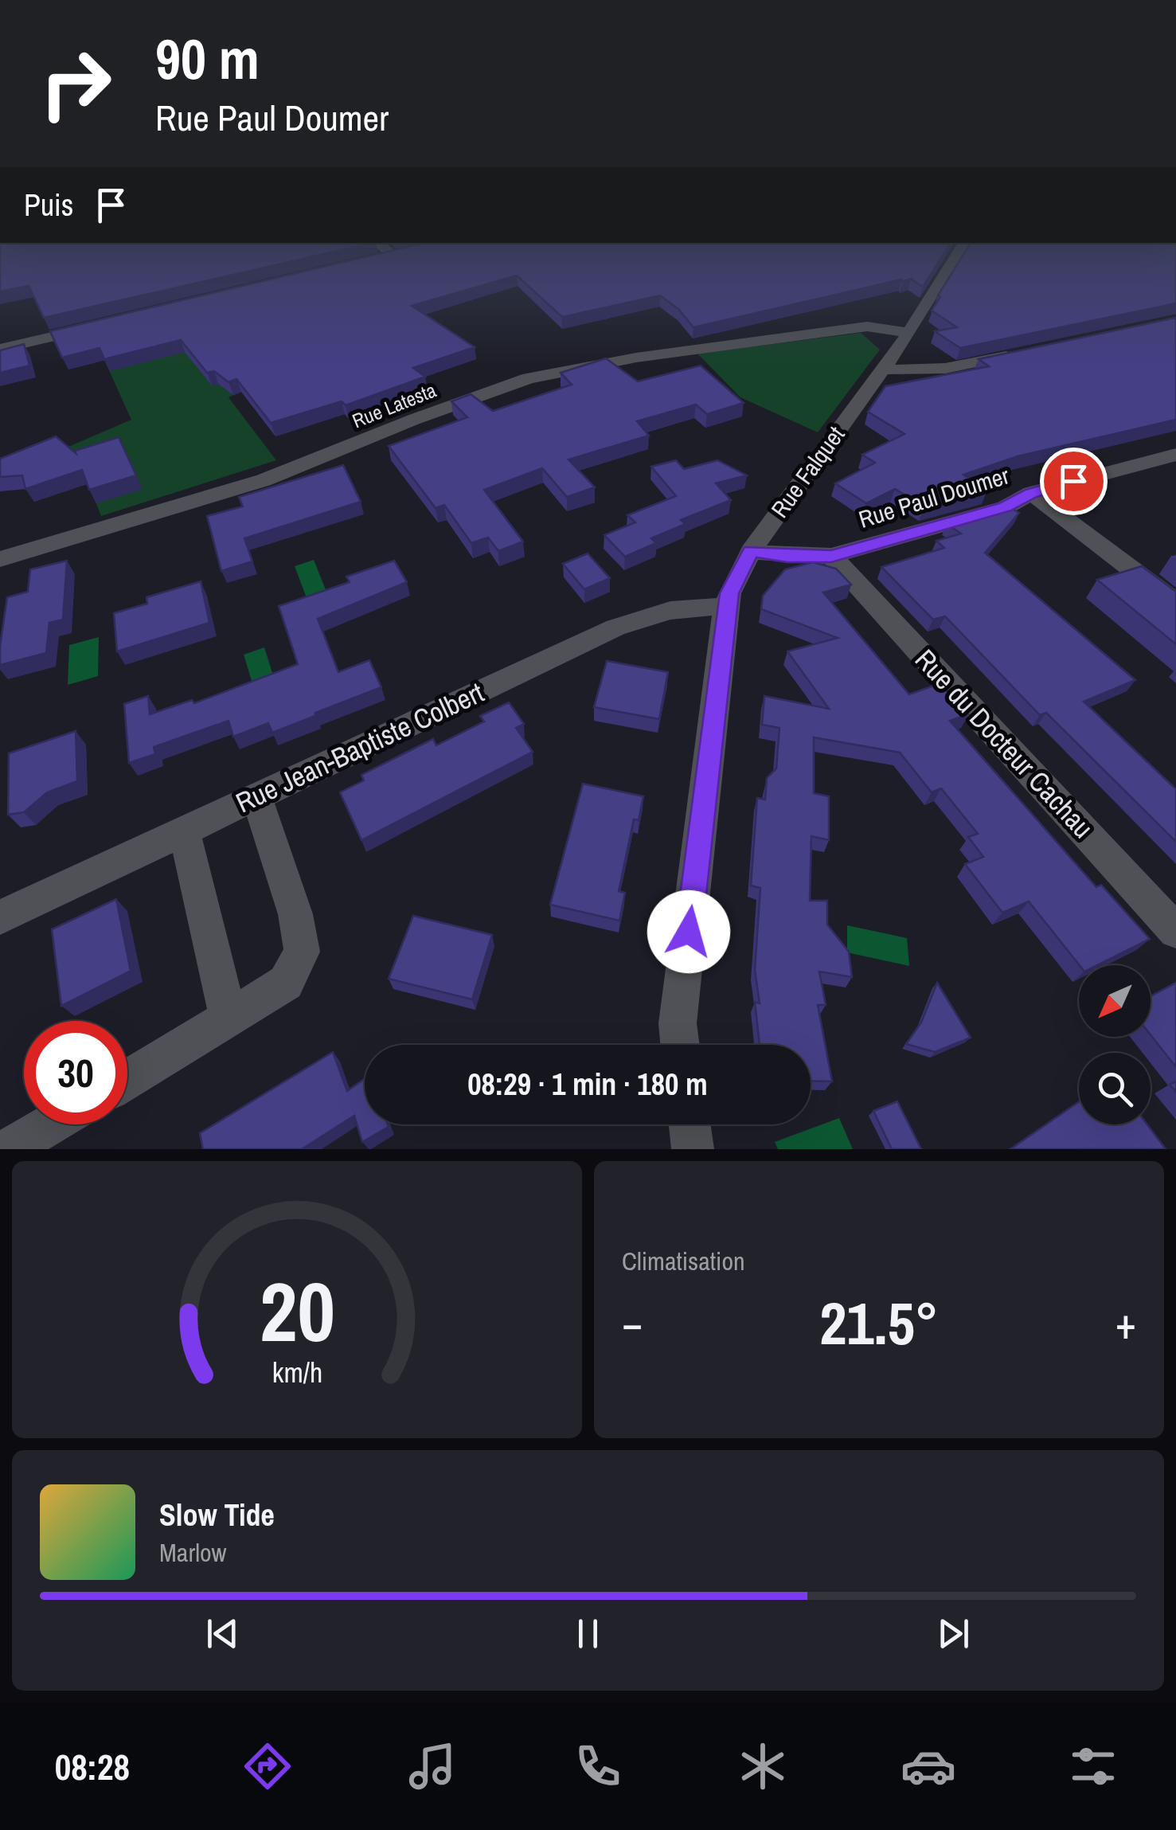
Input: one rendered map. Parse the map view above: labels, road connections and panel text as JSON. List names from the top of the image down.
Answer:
{
  "streets": {
    "street": [
      "Rue Latesta",
      "Rue Falquet",
      "Rue Paul Doumer",
      "Rue du Docteur Cachau",
      "Rue Jean-Baptiste Colbert"
    ]
  },
  "crossings": [
    ["Rue Latesta", "Rue Falquet"],
    ["Rue Falquet", "Rue Paul Doumer"],
    ["Rue Falquet", "Rue Jean-Baptiste Colbert"],
    ["Rue Paul Doumer", "Rue du Docteur Cachau"]
  ],
  "north": "bottom left",
  "page": {
    "turn": ["90 m", "Rue Paul Doumer"],
    "then": "Puis",
    "limit": "30",
    "trip": "08:29 · 1 min · 180 m",
    "tile": "Climatisation",
    "heat": ["−", "21.5°", "+"],
    "song": ["Slow Tide", "Marlow"],
    "tabs": "08:28",
    "gauge": ["20", "km/h"]
  }
}
